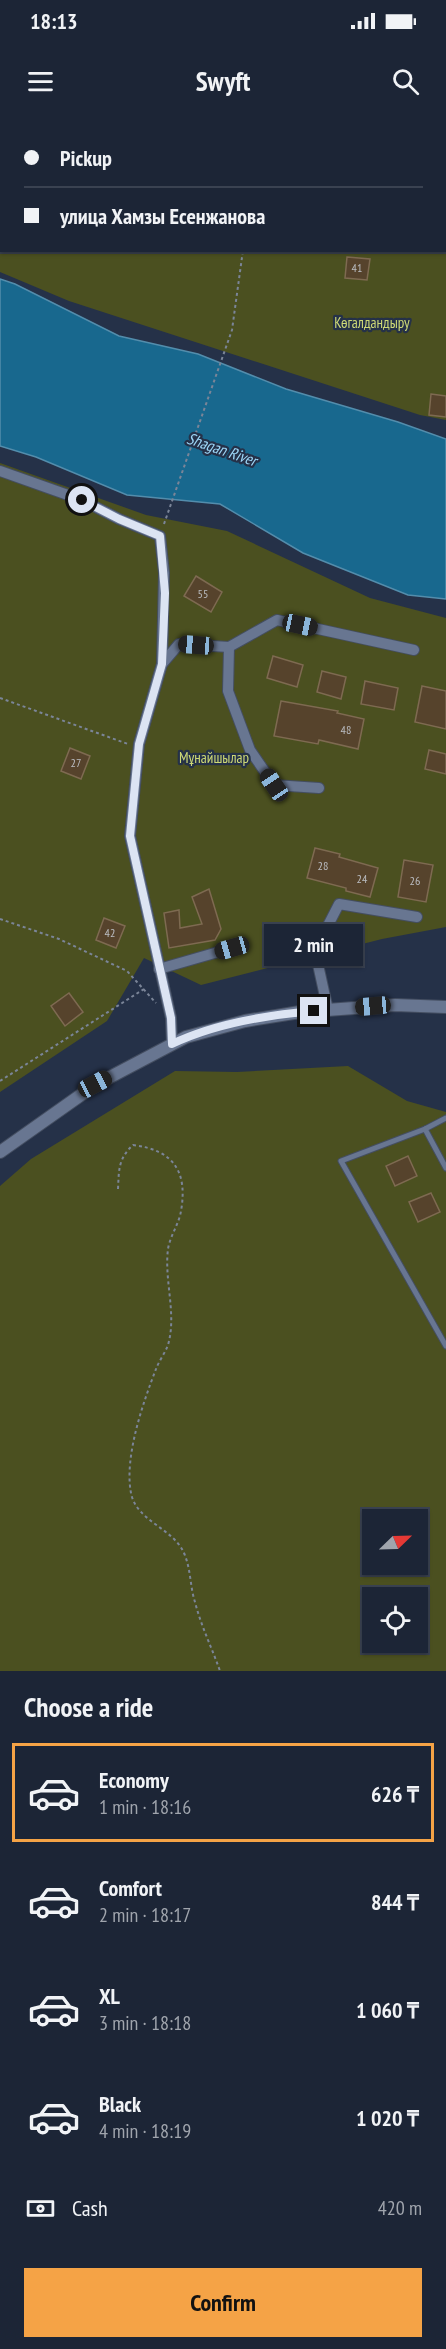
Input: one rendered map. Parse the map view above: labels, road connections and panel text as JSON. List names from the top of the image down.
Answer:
{
  "water": ["Shagan River"],
  "parks": ["Көгалдандыру", "Мұнайшылар"],
  "house_numbers": [
    "41",
    "55",
    "48",
    "27",
    "28",
    "24",
    "26",
    "42"
  ],
  "north": "top right",
  "page": {
    "status": "18:13",
    "header": "Swyft",
    "banner": ["Pickup", "улица Хамзы Есенжанова"],
    "bubble": "2 min",
    "heading": "Choose a ride",
    "list": [
      {
        "name": "Economy",
        "note": "1 min · 18:16",
        "value": "626 ₸"
      },
      {
        "name": "Comfort",
        "note": "2 min · 18:17",
        "value": "844 ₸"
      },
      {
        "name": "XL",
        "note": "3 min · 18:18",
        "value": "1 060 ₸"
      },
      {
        "name": "Black",
        "note": "4 min · 18:19",
        "value": "1 020 ₸"
      }
    ],
    "pay": ["Cash", "420 m"],
    "buttons": "Confirm"
  }
}
